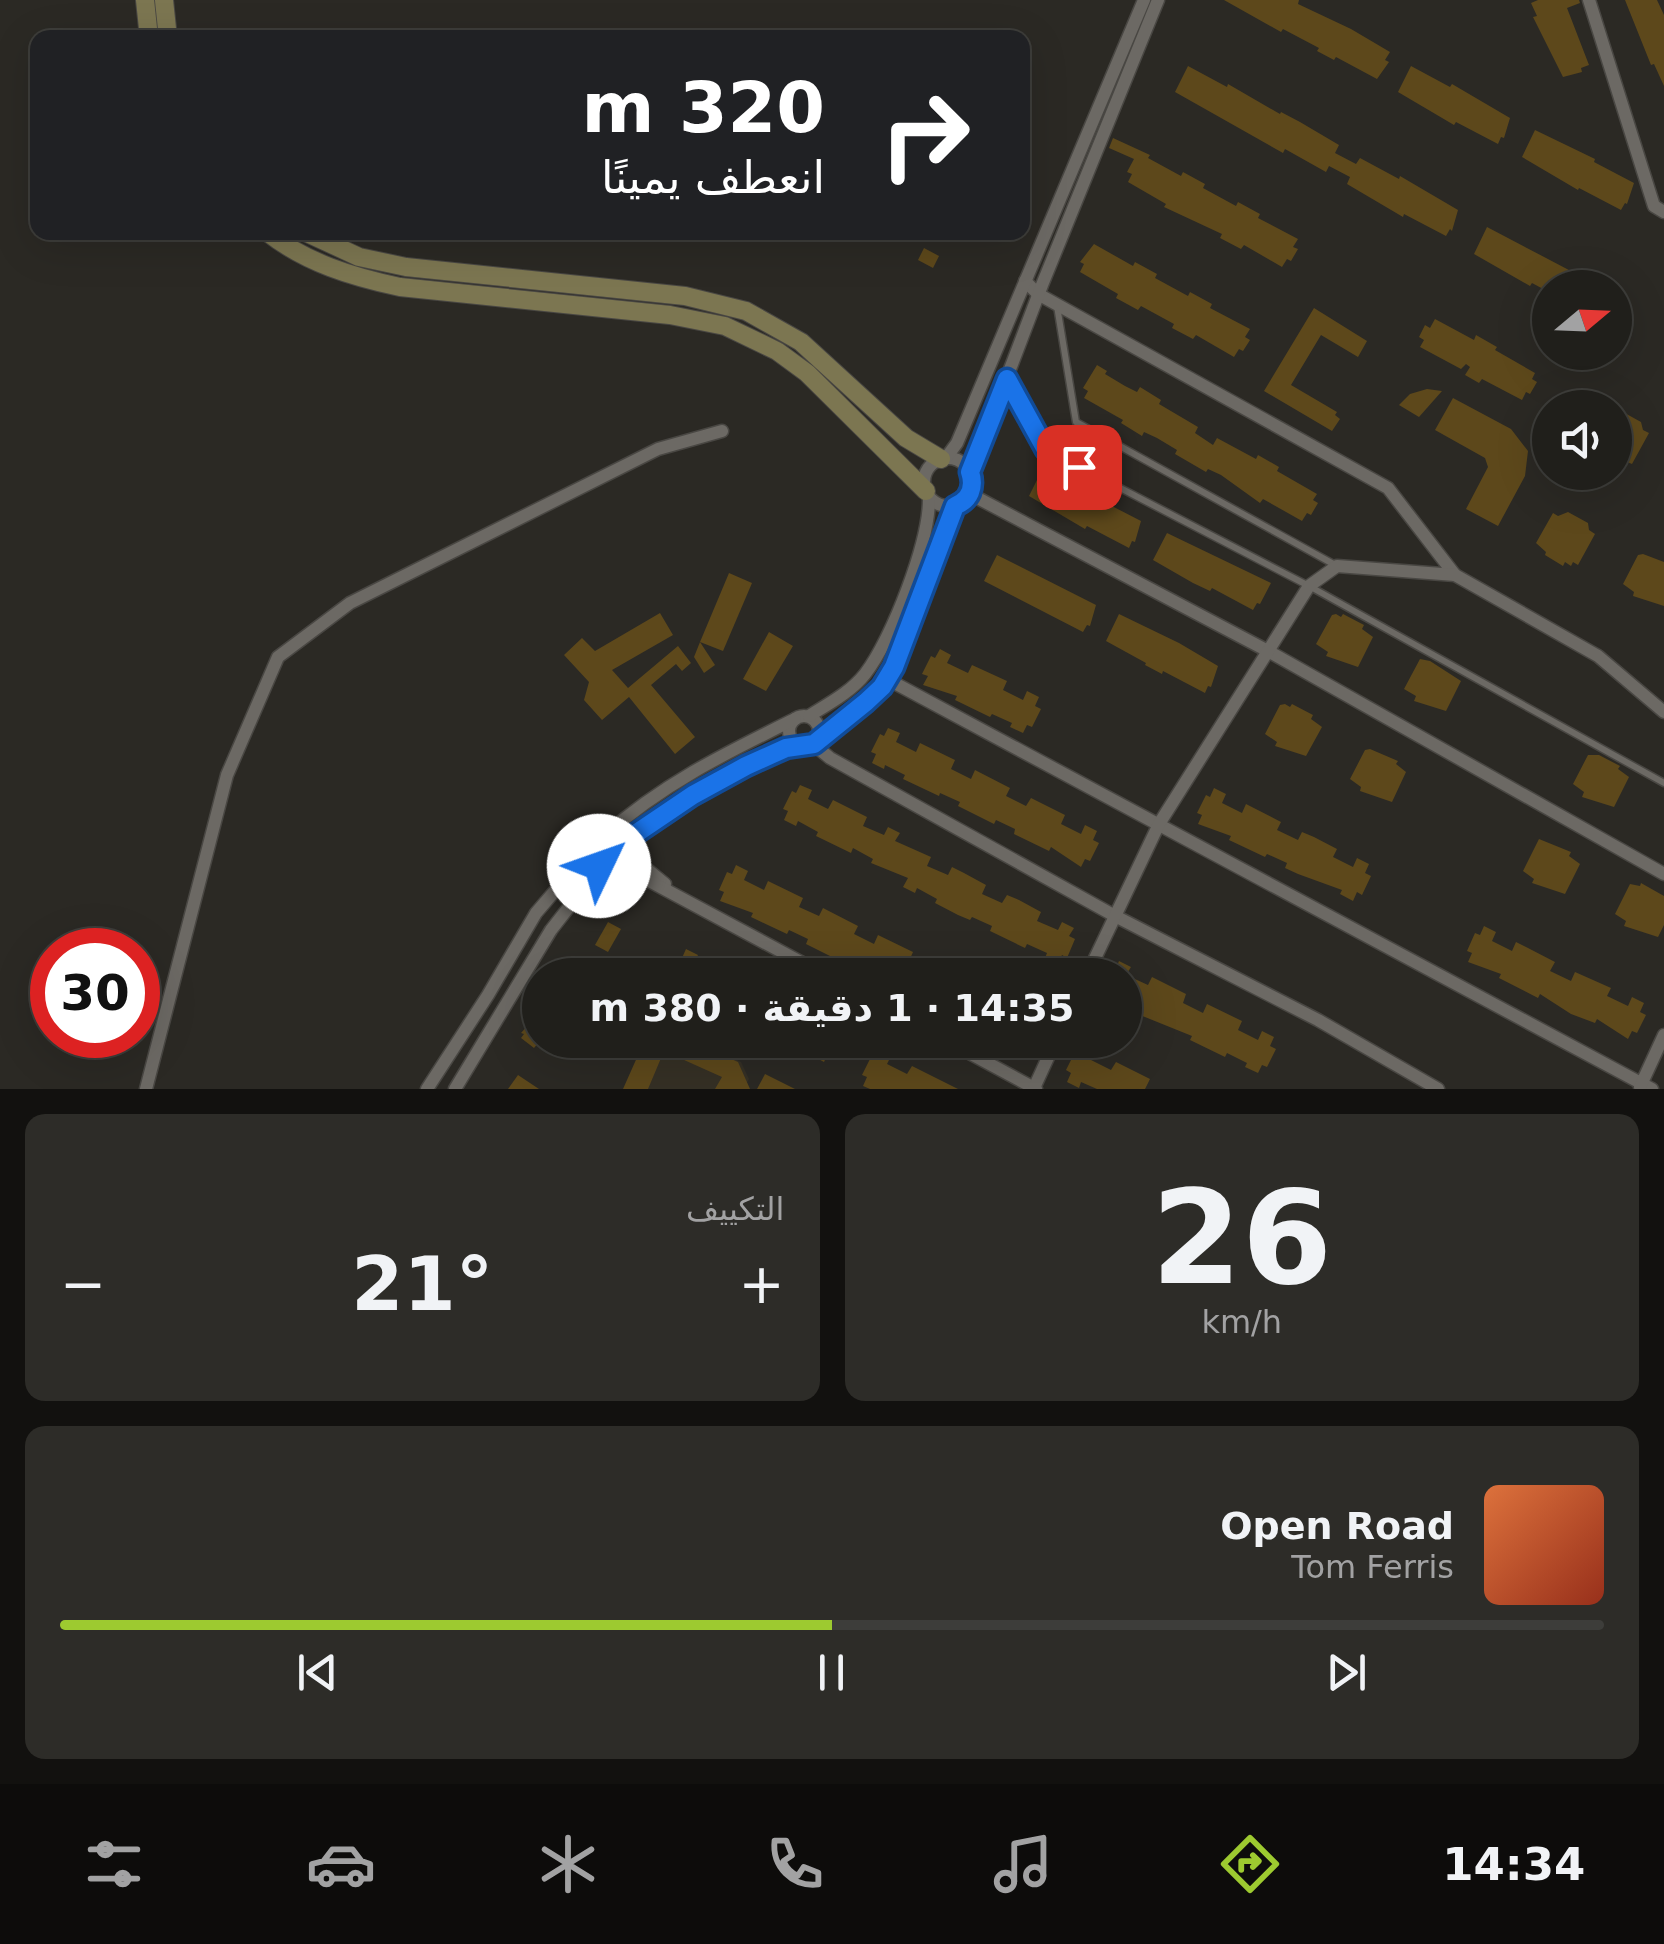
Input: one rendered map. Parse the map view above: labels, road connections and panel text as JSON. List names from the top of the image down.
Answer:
{
  "north": "right",
  "page": {
    "turn": ["320 m", "انعطف يمينًا"],
    "limit": "30",
    "trip": "14:35 · 1 دقيقة · 380 m",
    "tile": [
      ["26", "km/h"],
      "التكييف"
    ],
    "heat": ["−", "21°", "+"],
    "song": ["Open Road", "Tom Ferris"],
    "tabs": "14:34"
  }
}
